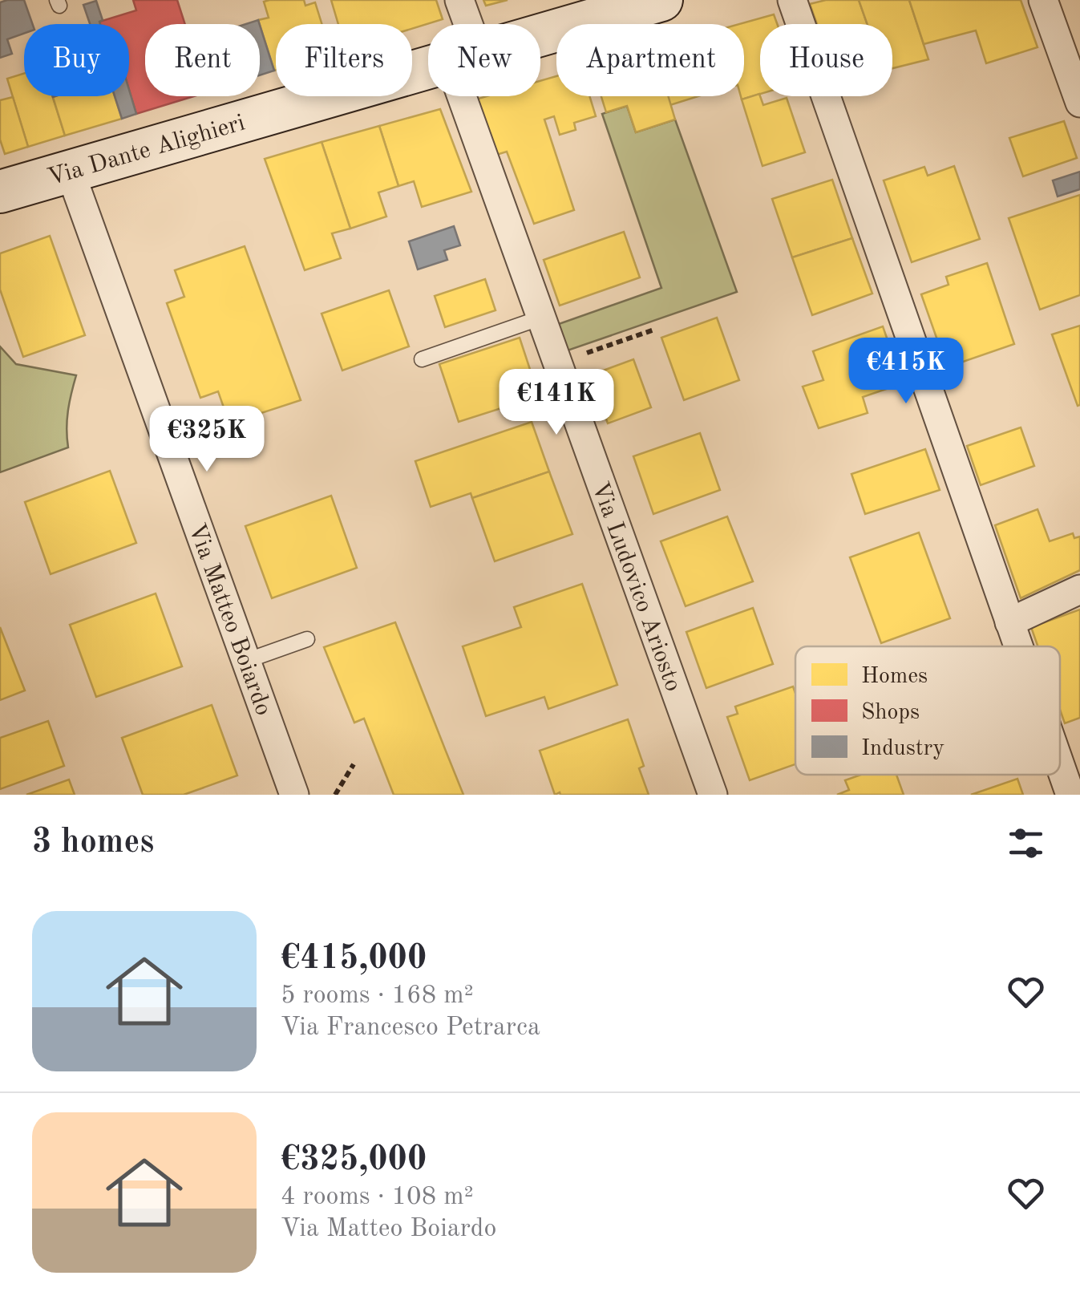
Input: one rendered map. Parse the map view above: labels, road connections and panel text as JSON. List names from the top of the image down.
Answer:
{
  "streets": {
    "main road": ["Via Dante Alighieri"],
    "street": ["Via Ludovico Ariosto", "Via Matteo Boiardo"]
  },
  "crossings": [
    ["Via Dante Alighieri", "Via Matteo Boiardo"]
  ],
  "legend": ["Homes", "Shops", "Industry"],
  "page": {
    "chip": [
      "Buy",
      "Rent",
      "Filters",
      "New",
      "Apartment",
      "House"
    ],
    "price": ["€415K", "€141K", "€325K"],
    "heading": "3 homes",
    "list": [
      {
        "name": "€415,000",
        "note": "5 rooms · 168 m² · Via Francesco Petrarca"
      },
      {
        "name": "€325,000",
        "note": "4 rooms · 108 m² · Via Matteo Boiardo"
      }
    ]
  }
}
